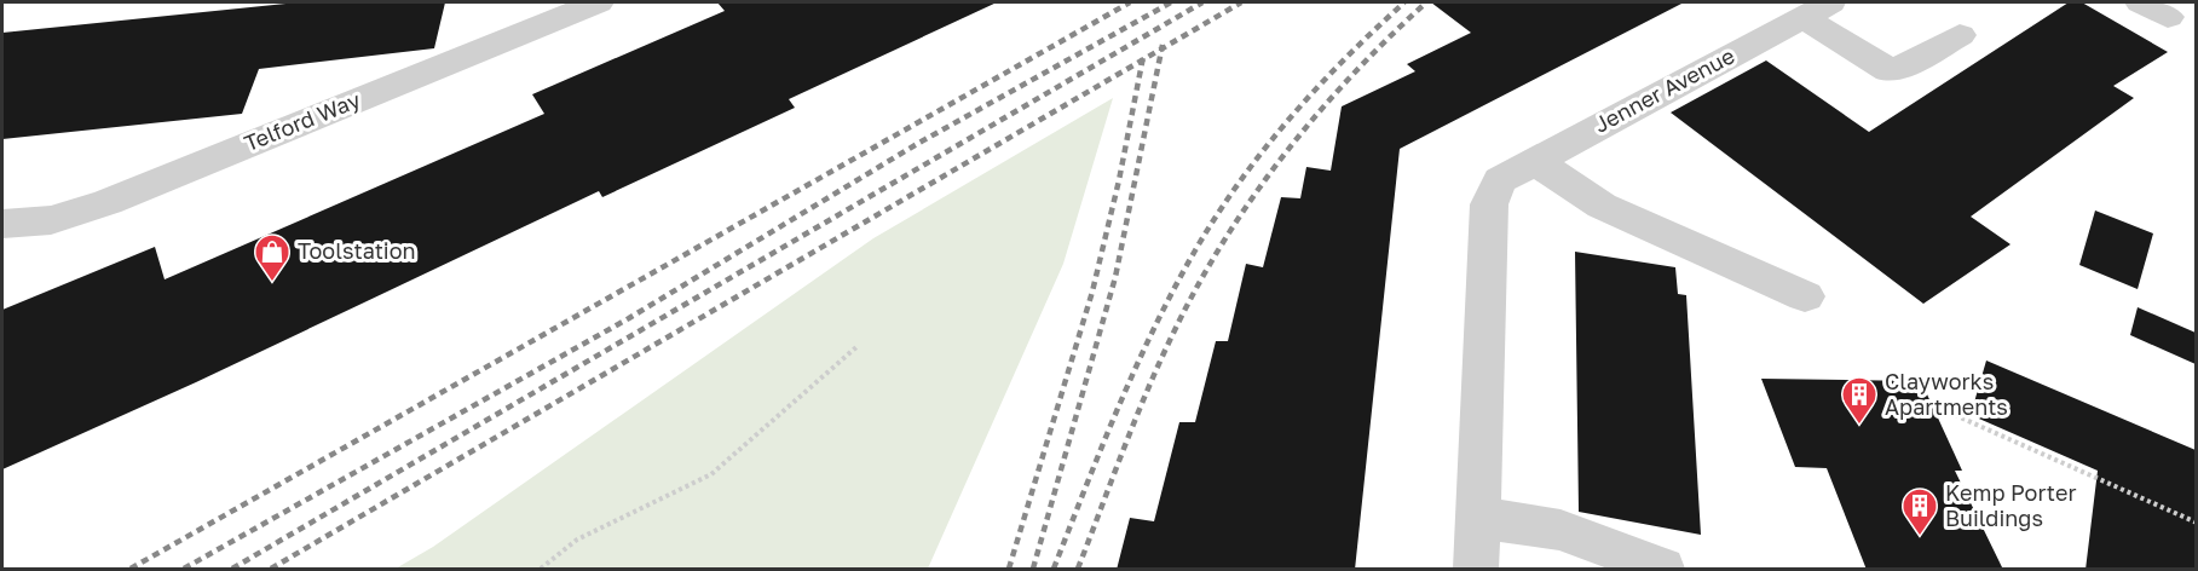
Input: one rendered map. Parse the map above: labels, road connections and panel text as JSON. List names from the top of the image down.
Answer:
{
  "streets": {
    "street": ["Jenner Avenue", "Telford Way"]
  },
  "places": {
    "shop": ["Toolstation"],
    "building": ["Clayworks Apartments", "Kemp Porter Buildings"]
  }
}
